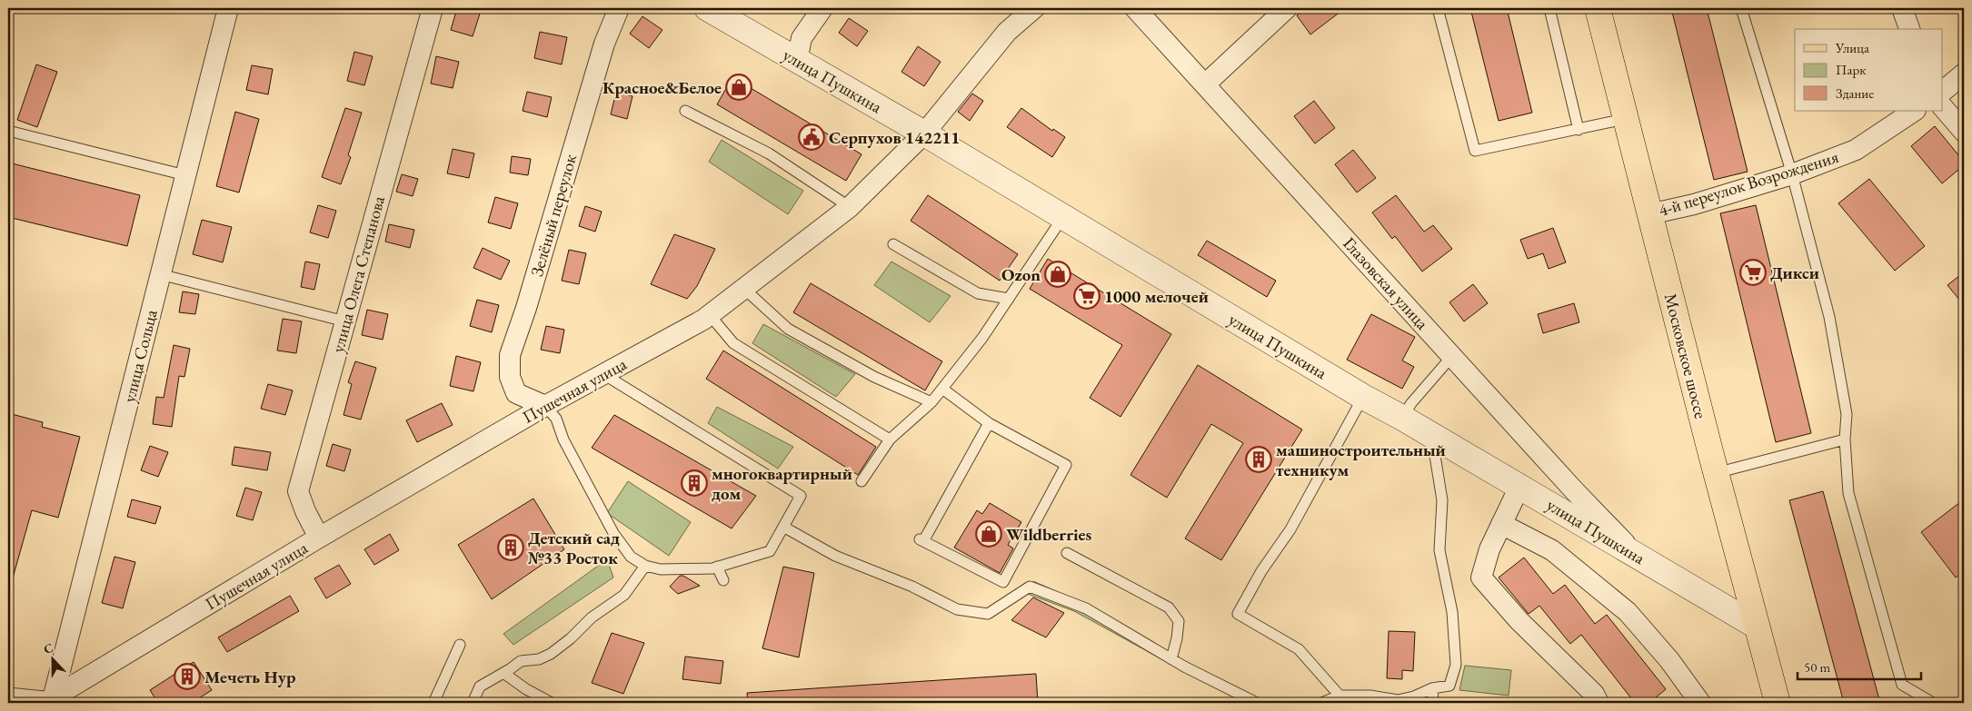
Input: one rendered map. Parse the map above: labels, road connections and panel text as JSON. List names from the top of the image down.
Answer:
{
  "streets": {
    "main road": ["Московское шоссе"],
    "street": [
      "улица Пушкина",
      "4-й переулок Возрождения",
      "Зелёный переулок",
      "улица Олега Степанова",
      "Глазовская улица",
      "улица Сольца",
      "Пушечная улица"
    ]
  },
  "crossings": [
    ["улица Пушкина", "Глазовская улица"],
    ["улица Пушкина", "Московское шоссе"],
    ["улица Пушкина", "Пушечная улица"],
    ["4-й переулок Возрождения", "Московское шоссе"],
    ["Зелёный переулок", "Пушечная улица"],
    ["улица Олега Степанова", "Пушечная улица"],
    ["улица Сольца", "Пушечная улица"]
  ],
  "places": {
    "shop": ["Красное&Белое", "Ozon", "Wildberries"],
    "public building": ["Серпухов 142211"],
    "supermarket": ["Дикси", "1000 мелочей"],
    "building": [
      "машиностроительный техникум",
      "многоквартирный дом",
      "Детский сад №33 Росток",
      "Мечеть Нур"
    ]
  },
  "legend": ["Улица", "Парк", "Здание"],
  "scale_bar": "50 m",
  "north": "top"
}
